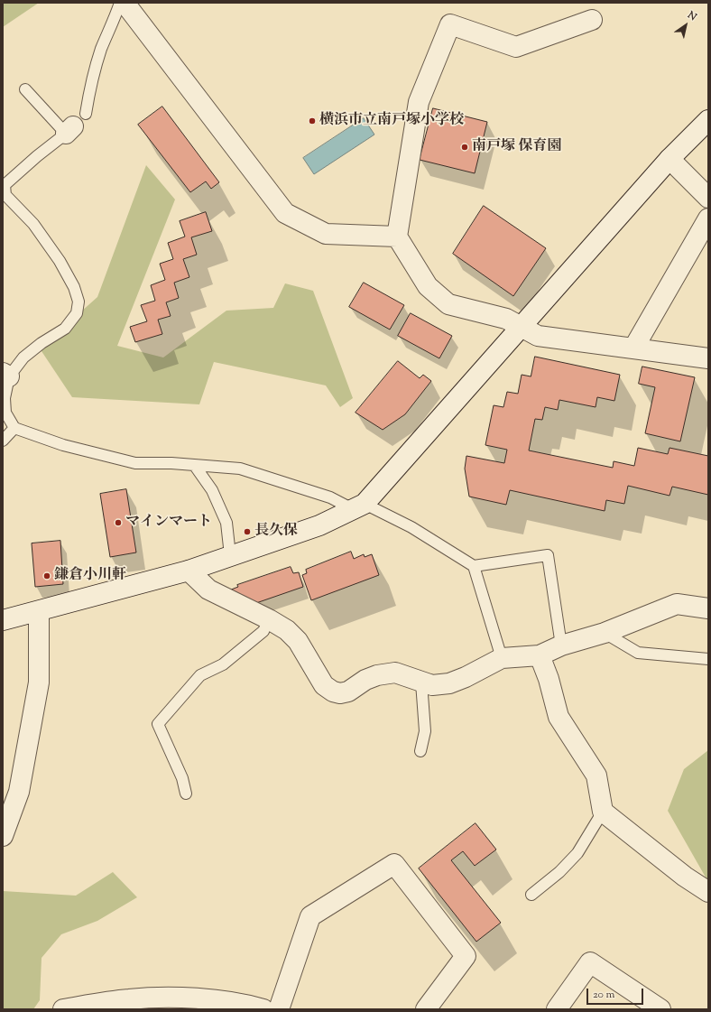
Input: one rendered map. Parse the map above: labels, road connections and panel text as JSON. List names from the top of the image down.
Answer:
{
  "places": [
    "横浜市立南戸塚小学校",
    "南戸塚 保育園",
    "マインマート",
    "長久保",
    "鎌倉小川軒"
  ],
  "scale_bar": "20 m",
  "north": "top right"
}
